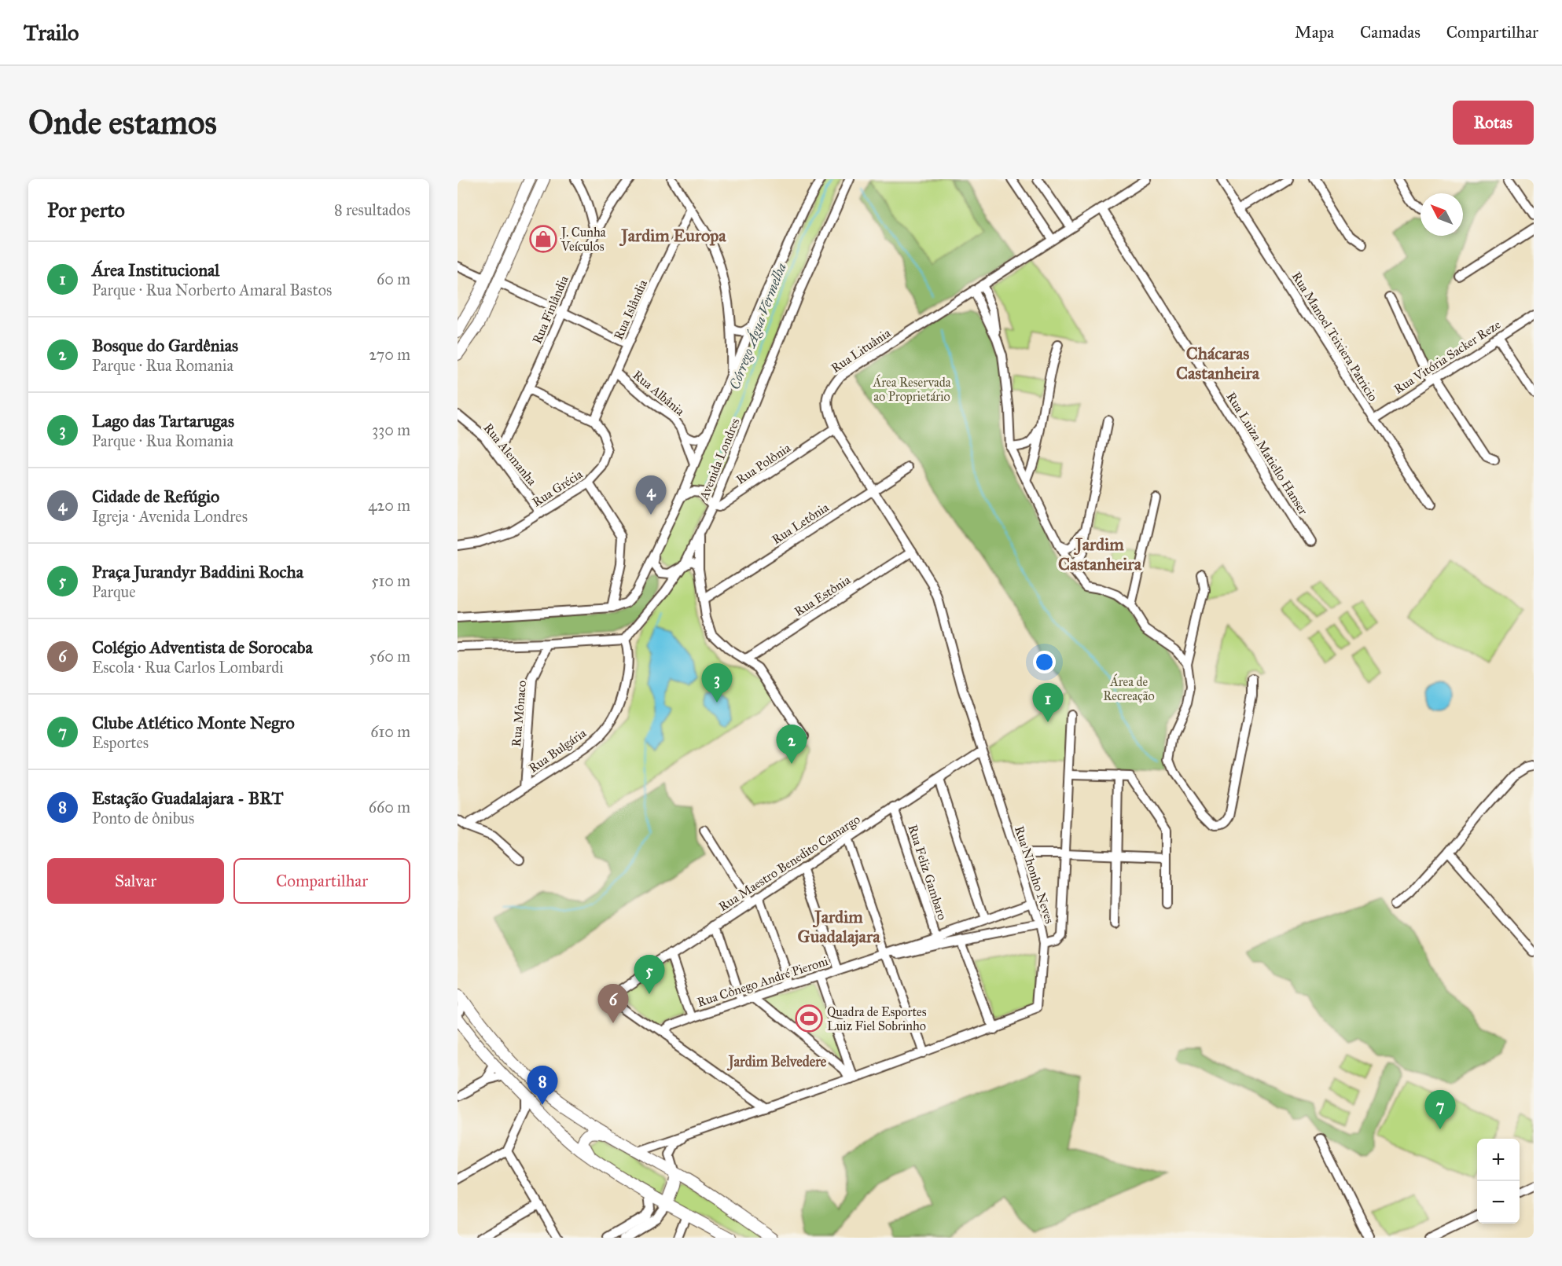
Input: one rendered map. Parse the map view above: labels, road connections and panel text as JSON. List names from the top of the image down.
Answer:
{
  "streets": {
    "street": [
      "Rua Finlândia",
      "Rua Islândia",
      "Rua Manoel Teixiera Patricio",
      "Rua Lituânia",
      "Rua Vitória Sacker Reze",
      "Rua Albânia",
      "Rua Luiza Matiello Hanser",
      "Rua Alemanha",
      "Avenida Londres",
      "Rua Polônia",
      "Rua Grécia",
      "Rua Letônia",
      "Rua Estônia",
      "Rua Mônaco",
      "Rua Bulgária",
      "Rua Maestro Benedito Camargo",
      "Rua Feliz Gambaro",
      "Rua Nhonho Neves",
      "Rua Cônego André Pieroni"
    ]
  },
  "crossings": [
    ["Rua Finlândia", "Rua Islândia"],
    ["Rua Finlândia", "Rua Alemanha"],
    ["Rua Finlândia", "Rua Grécia"],
    ["Rua Islândia", "Rua Albânia"],
    ["Rua Islândia", "Rua Alemanha"],
    ["Rua Islândia", "Rua Grécia"],
    ["Rua Manoel Teixiera Patricio", "Rua Vitória Sacker Reze"],
    ["Rua Lituânia", "Rua Luiza Matiello Hanser"],
    ["Rua Lituânia", "Rua Polônia"],
    ["Rua Lituânia", "Rua Letônia"],
    ["Rua Lituânia", "Rua Estônia"],
    ["Rua Lituânia", "Rua Maestro Benedito Camargo"],
    ["Rua Lituânia", "Rua Nhonho Neves"],
    ["Rua Albânia", "Avenida Londres"],
    ["Rua Alemanha", "Rua Grécia"],
    ["Avenida Londres", "Rua Polônia"],
    ["Avenida Londres", "Rua Bulgária"],
    ["Rua Mônaco", "Rua Bulgária"],
    ["Rua Maestro Benedito Camargo", "Rua Feliz Gambaro"],
    ["Rua Maestro Benedito Camargo", "Rua Nhonho Neves"],
    ["Rua Maestro Benedito Camargo", "Rua Cônego André Pieroni"],
    ["Rua Feliz Gambaro", "Rua Cônego André Pieroni"],
    ["Rua Nhonho Neves", "Rua Cônego André Pieroni"]
  ],
  "districts": [
    "Jardim Europa",
    "Chácaras Castanheira",
    "Jardim Castanheira",
    "Jardim Guadalajara",
    "Jardim Belvedere"
  ],
  "water": ["Córrego Água Vermelha"],
  "parks": ["Área Reservada ao Proprietário", "Área de Recreação"],
  "places": {
    "shop": ["J. Cunha Veículos"],
    "sports": ["Quadra de Esportes Luiz Fiel Sobrinho"]
  },
  "north": "top left",
  "page": {
    "header": "Trailo",
    "nav": ["Mapa", "Camadas", "Compartilhar"],
    "buttons": [
      "Rotas",
      ["Salvar", "Compartilhar"]
    ],
    "title": "Onde estamos",
    "heading": ["Por perto", "8 resultados"],
    "list": [
      {
        "mark": "1",
        "name": "Área Institucional",
        "note": "Parque · Rua Norberto Amaral Bastos",
        "value": "60 m"
      },
      {
        "mark": "2",
        "name": "Bosque do Gardênias",
        "note": "Parque · Rua Romania",
        "value": "270 m"
      },
      {
        "mark": "3",
        "name": "Lago das Tartarugas",
        "note": "Parque · Rua Romania",
        "value": "330 m"
      },
      {
        "mark": "4",
        "name": "Cidade de Refúgio",
        "note": "Igreja · Avenida Londres",
        "value": "420 m"
      },
      {
        "mark": "5",
        "name": "Praça Jurandyr Baddini Rocha",
        "note": "Parque",
        "value": "510 m"
      },
      {
        "mark": "6",
        "name": "Colégio Adventista de Sorocaba",
        "note": "Escola · Rua Carlos Lombardi",
        "value": "560 m"
      },
      {
        "mark": "7",
        "name": "Clube Atlético Monte Negro",
        "note": "Esportes",
        "value": "610 m"
      },
      {
        "mark": "8",
        "name": "Estação Guadalajara - BRT",
        "note": "Ponto de ônibus",
        "value": "660 m"
      }
    ],
    "pins": [
      "4",
      "3",
      "1",
      "2",
      "5",
      "6",
      "8",
      "7"
    ],
    "map_buttons": ["+", "−"]
  }
}
